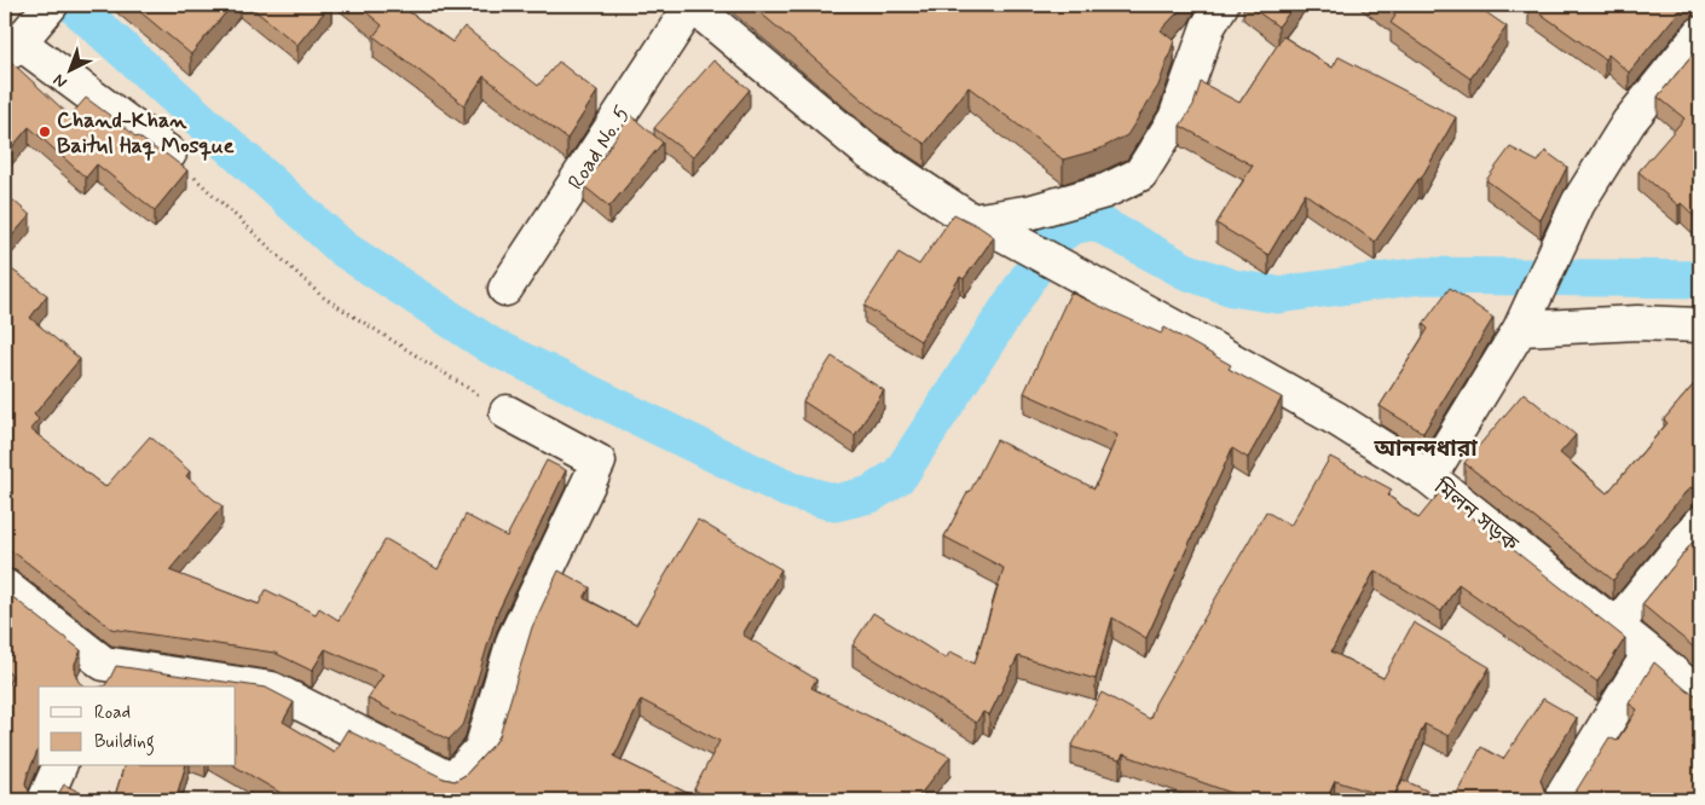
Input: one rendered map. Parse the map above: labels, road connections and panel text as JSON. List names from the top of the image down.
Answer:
{
  "streets": {
    "street": ["Road No. 5", "মিলন সড়ক"]
  },
  "crossings": [
    ["Road No. 5", "মিলন সড়ক"]
  ],
  "districts": ["আনন্দধারা"],
  "places": ["Chand-Khan Baitul Haq Mosque"],
  "legend": ["Road", "Building"],
  "north": "bottom left"
}
